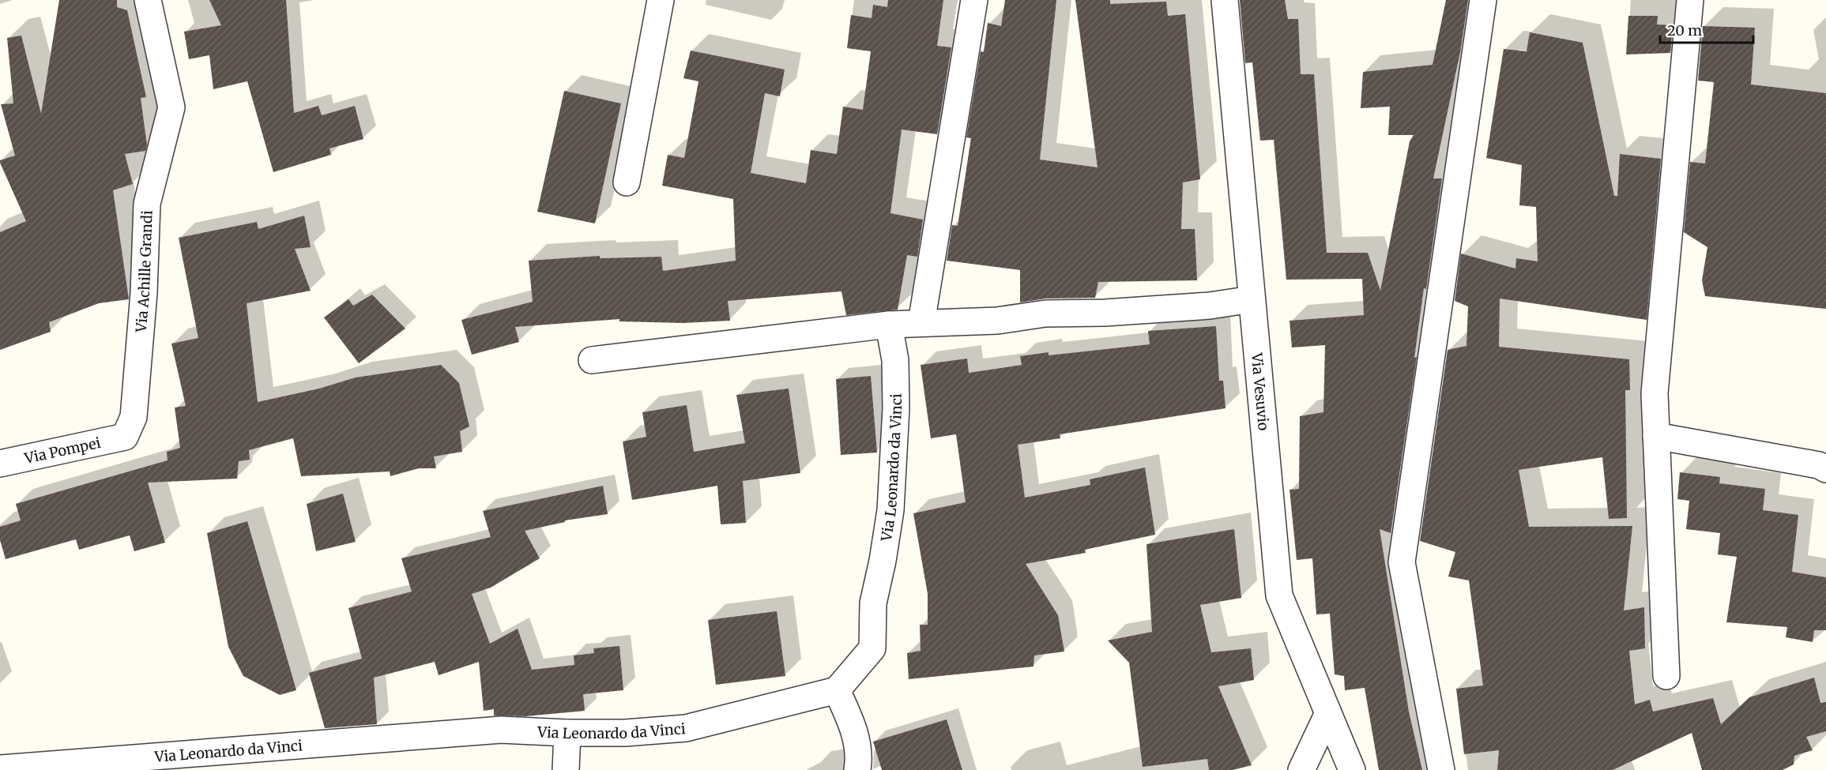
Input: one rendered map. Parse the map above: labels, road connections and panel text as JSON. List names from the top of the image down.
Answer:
{
  "streets": {
    "street": [
      "Via Achille Grandi",
      "Via Vesuvio",
      "Via Pompei",
      "Via Leonardo da Vinci"
    ]
  },
  "crossings": [
    ["Via Achille Grandi", "Via Pompei"]
  ],
  "scale_bar": "20 m"
}
